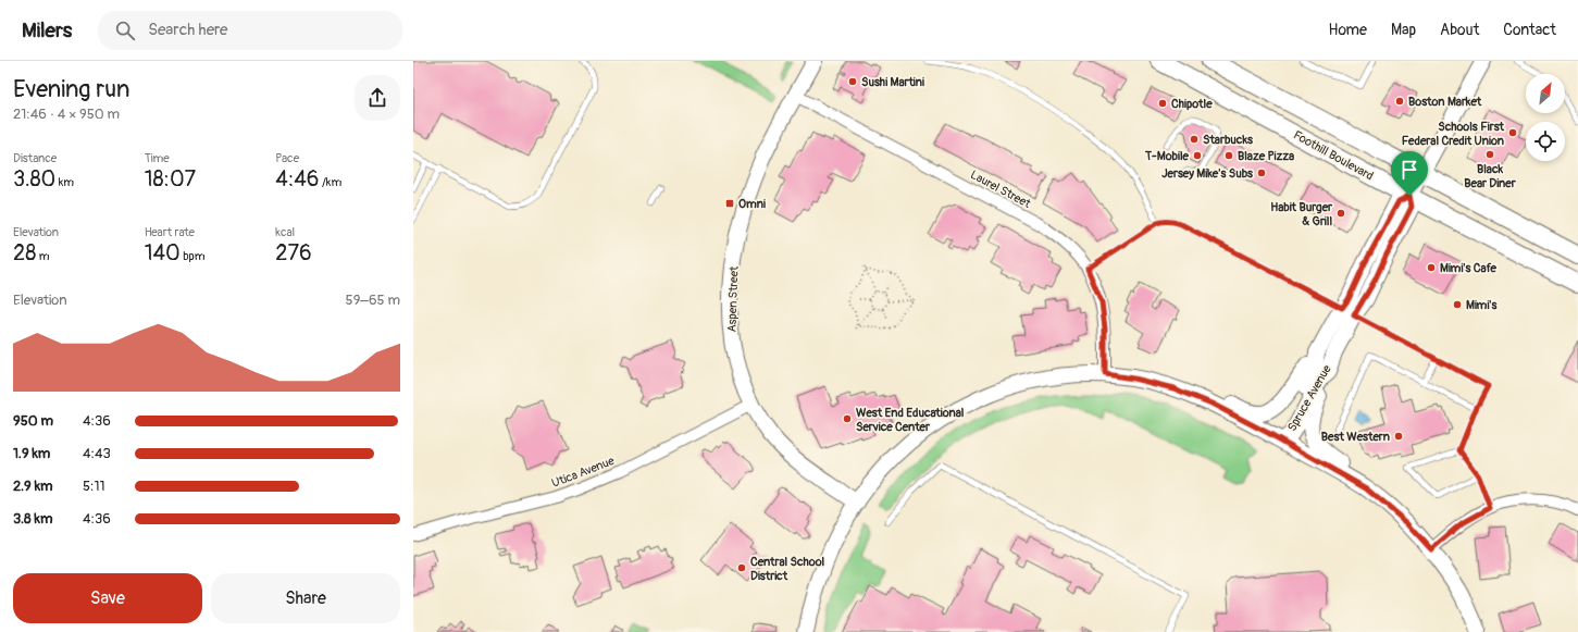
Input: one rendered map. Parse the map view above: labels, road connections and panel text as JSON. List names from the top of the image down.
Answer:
{
  "streets": {
    "main road": ["Foothill Boulevard"],
    "street": [
      "Laurel Street",
      "Aspen Street",
      "Spruce Avenue",
      "Utica Avenue"
    ]
  },
  "crossings": [
    ["Foothill Boulevard", "Spruce Avenue"],
    ["Laurel Street", "Aspen Street"],
    ["Aspen Street", "Utica Avenue"]
  ],
  "places": {
    "other": [
      "Sushi Martini",
      "Boston Market",
      "Chipotle",
      "Schools First Federal Credit Union",
      "Starbucks",
      "Black Bear Diner",
      "T-Mobile",
      "Blaze Pizza",
      "Jersey Mike's Subs",
      "Habit Burger & Grill",
      "Mimi's Cafe",
      "Mimi's",
      "West End Educational Service Center",
      "Best Western",
      "Central School District"
    ],
    "transit": ["Omni"]
  },
  "north": "top right",
  "page": {
    "header": "Milers",
    "search": "Search here",
    "nav": [
      "Home",
      "Map",
      "About",
      "Contact"
    ],
    "heading": ["Evening run", "21:46 · 4 × 950 m"],
    "stats": [
      ["Distance", "3.80 km"],
      ["Time", "18:07"],
      ["Pace", "4:46 /km"],
      ["Elevation", "28 m"],
      ["Heart rate", "140 bpm"],
      ["kcal", "276"]
    ],
    "chart": ["Elevation", "59–65 m"],
    "list": [
      {
        "name": "950 m",
        "note": "4:36"
      },
      {
        "name": "1.9 km",
        "note": "4:43"
      },
      {
        "name": "2.9 km",
        "note": "5:11"
      },
      {
        "name": "3.8 km",
        "note": "4:36"
      }
    ],
    "buttons": ["Save", "Share"]
  }
}
